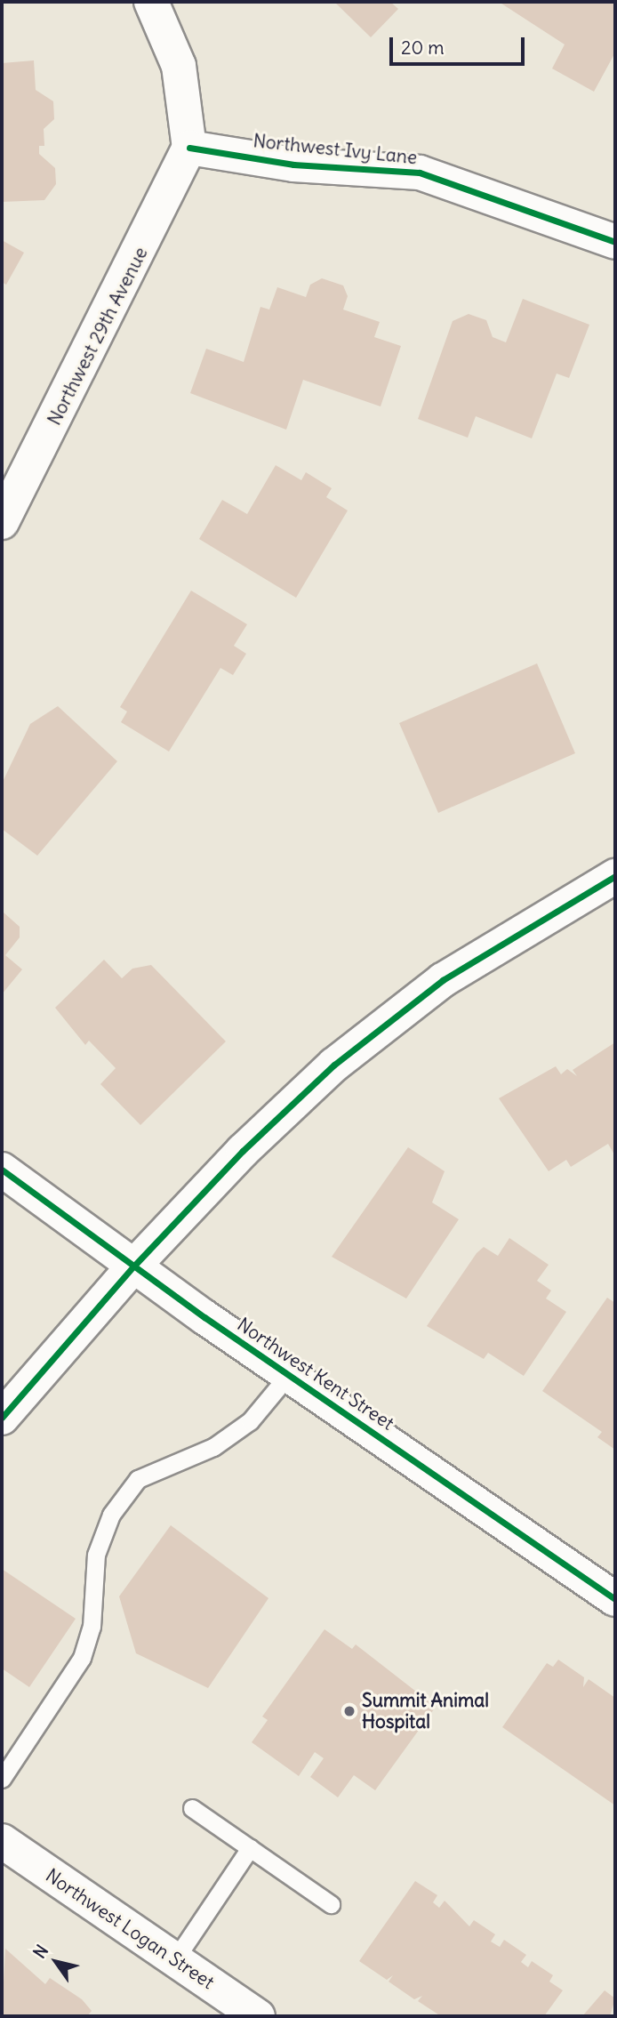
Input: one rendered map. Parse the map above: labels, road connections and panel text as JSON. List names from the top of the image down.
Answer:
{
  "streets": {
    "street": [
      "Northwest Ivy Lane",
      "Northwest 29th Avenue",
      "Northwest Kent Street",
      "Northwest Logan Street"
    ]
  },
  "crossings": [
    ["Northwest Ivy Lane", "Northwest 29th Avenue"]
  ],
  "places": ["Summit Animal Hospital"],
  "scale_bar": "20 m",
  "north": "top left"
}
